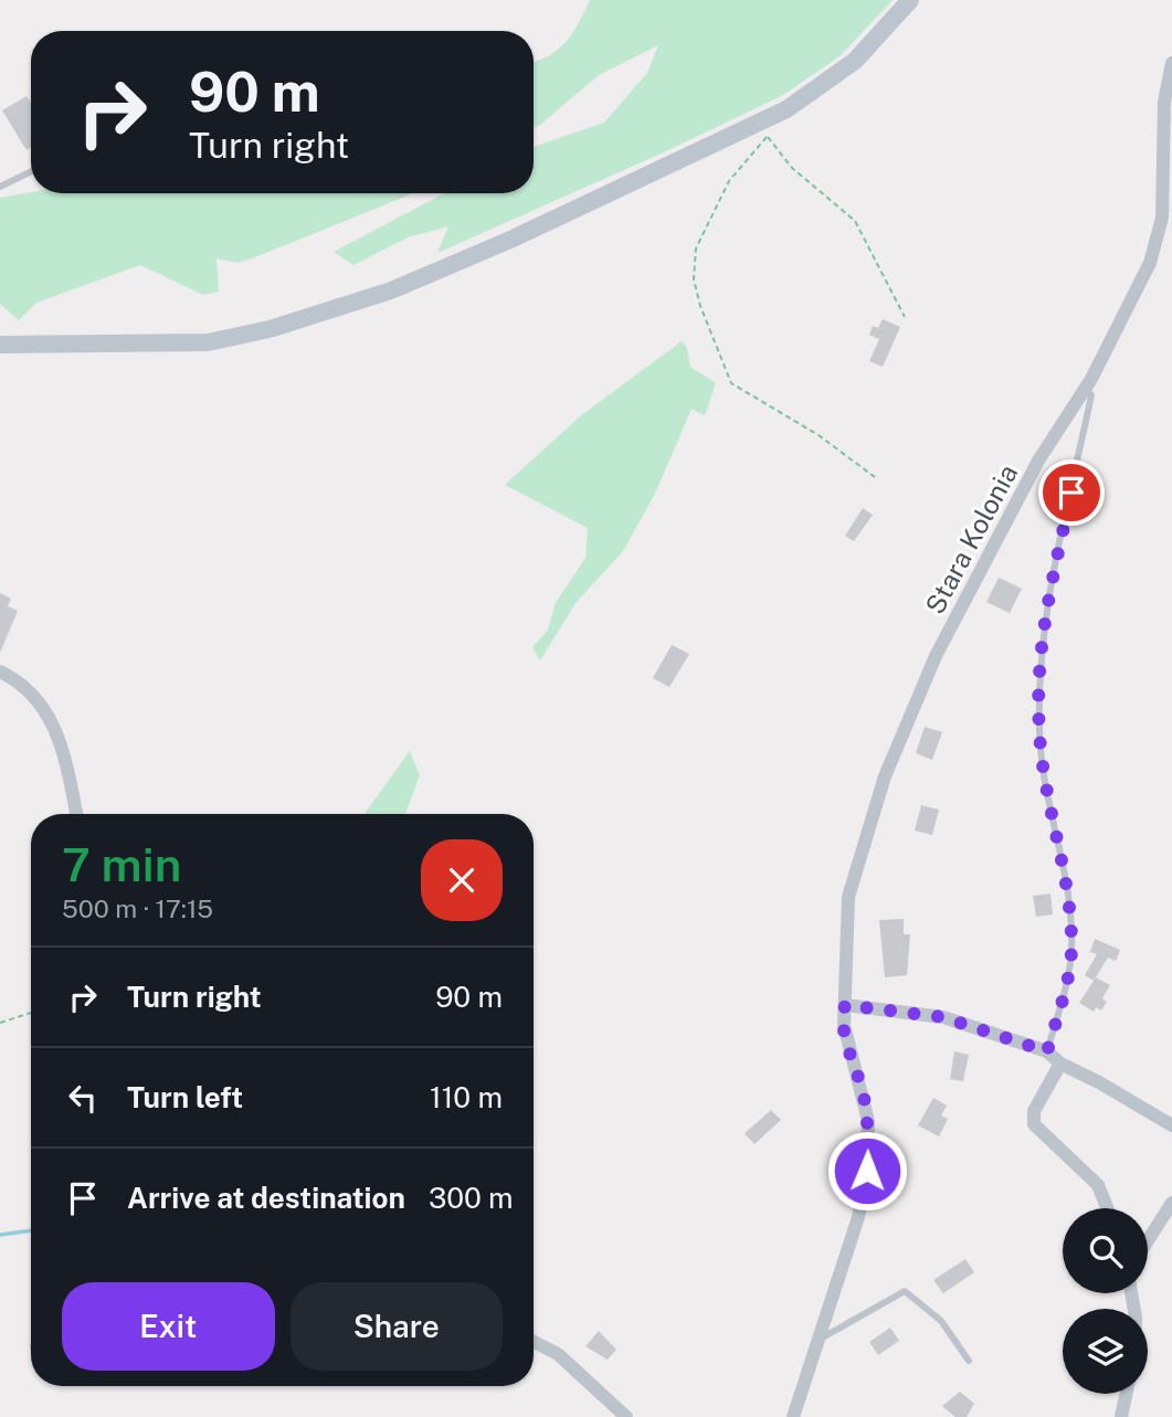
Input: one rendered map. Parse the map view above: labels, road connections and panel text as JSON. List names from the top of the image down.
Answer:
{
  "streets": {
    "street": ["Stara Kolonia"]
  },
  "page": {
    "turn": ["90 m", "Turn right"],
    "heading": ["7 min", "500 m · 17:15"],
    "list": [
      {
        "name": "Turn right",
        "value": "90 m"
      },
      {
        "name": "Turn left",
        "value": "110 m"
      },
      {
        "name": "Arrive at destination",
        "value": "300 m"
      }
    ],
    "buttons": ["Exit", "Share"]
  }
}
